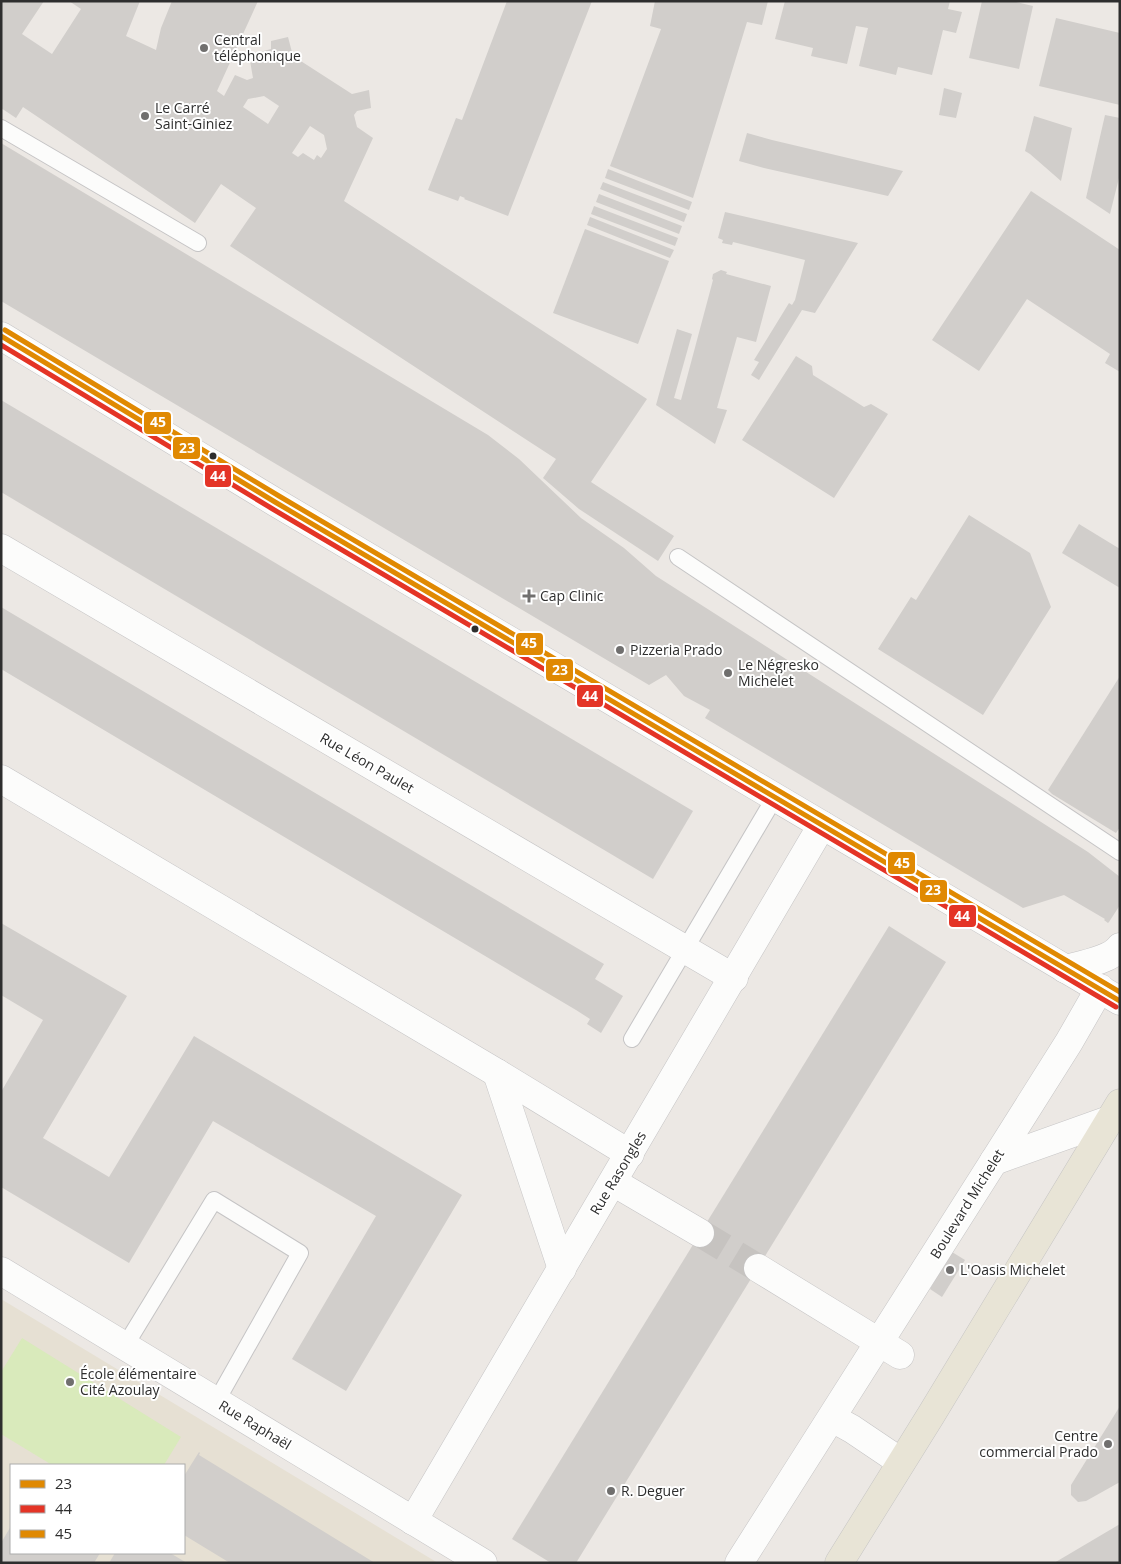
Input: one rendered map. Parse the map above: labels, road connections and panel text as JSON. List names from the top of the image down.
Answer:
{
  "streets": {
    "street": [
      "Rue Léon Paulet",
      "Rue Rasongles",
      "Boulevard Michelet",
      "Rue Raphaël"
    ]
  },
  "crossings": [
    ["Rue Léon Paulet", "Rue Rasongles"],
    ["Rue Rasongles", "Rue Raphaël"]
  ],
  "places": {
    "other": [
      "Central téléphonique",
      "Le Carré Saint-Giniez",
      "Pizzeria Prado",
      "Le Négresko Michelet",
      "L'Oasis Michelet",
      "École élémentaire Cité Azoulay",
      "Centre commercial Prado",
      "R. Deguer"
    ],
    "health": ["Cap Clinic"]
  },
  "lines": ["transit line 45", "transit line 23", "transit line 44"],
  "legend": ["23", "44", "45"]
}
